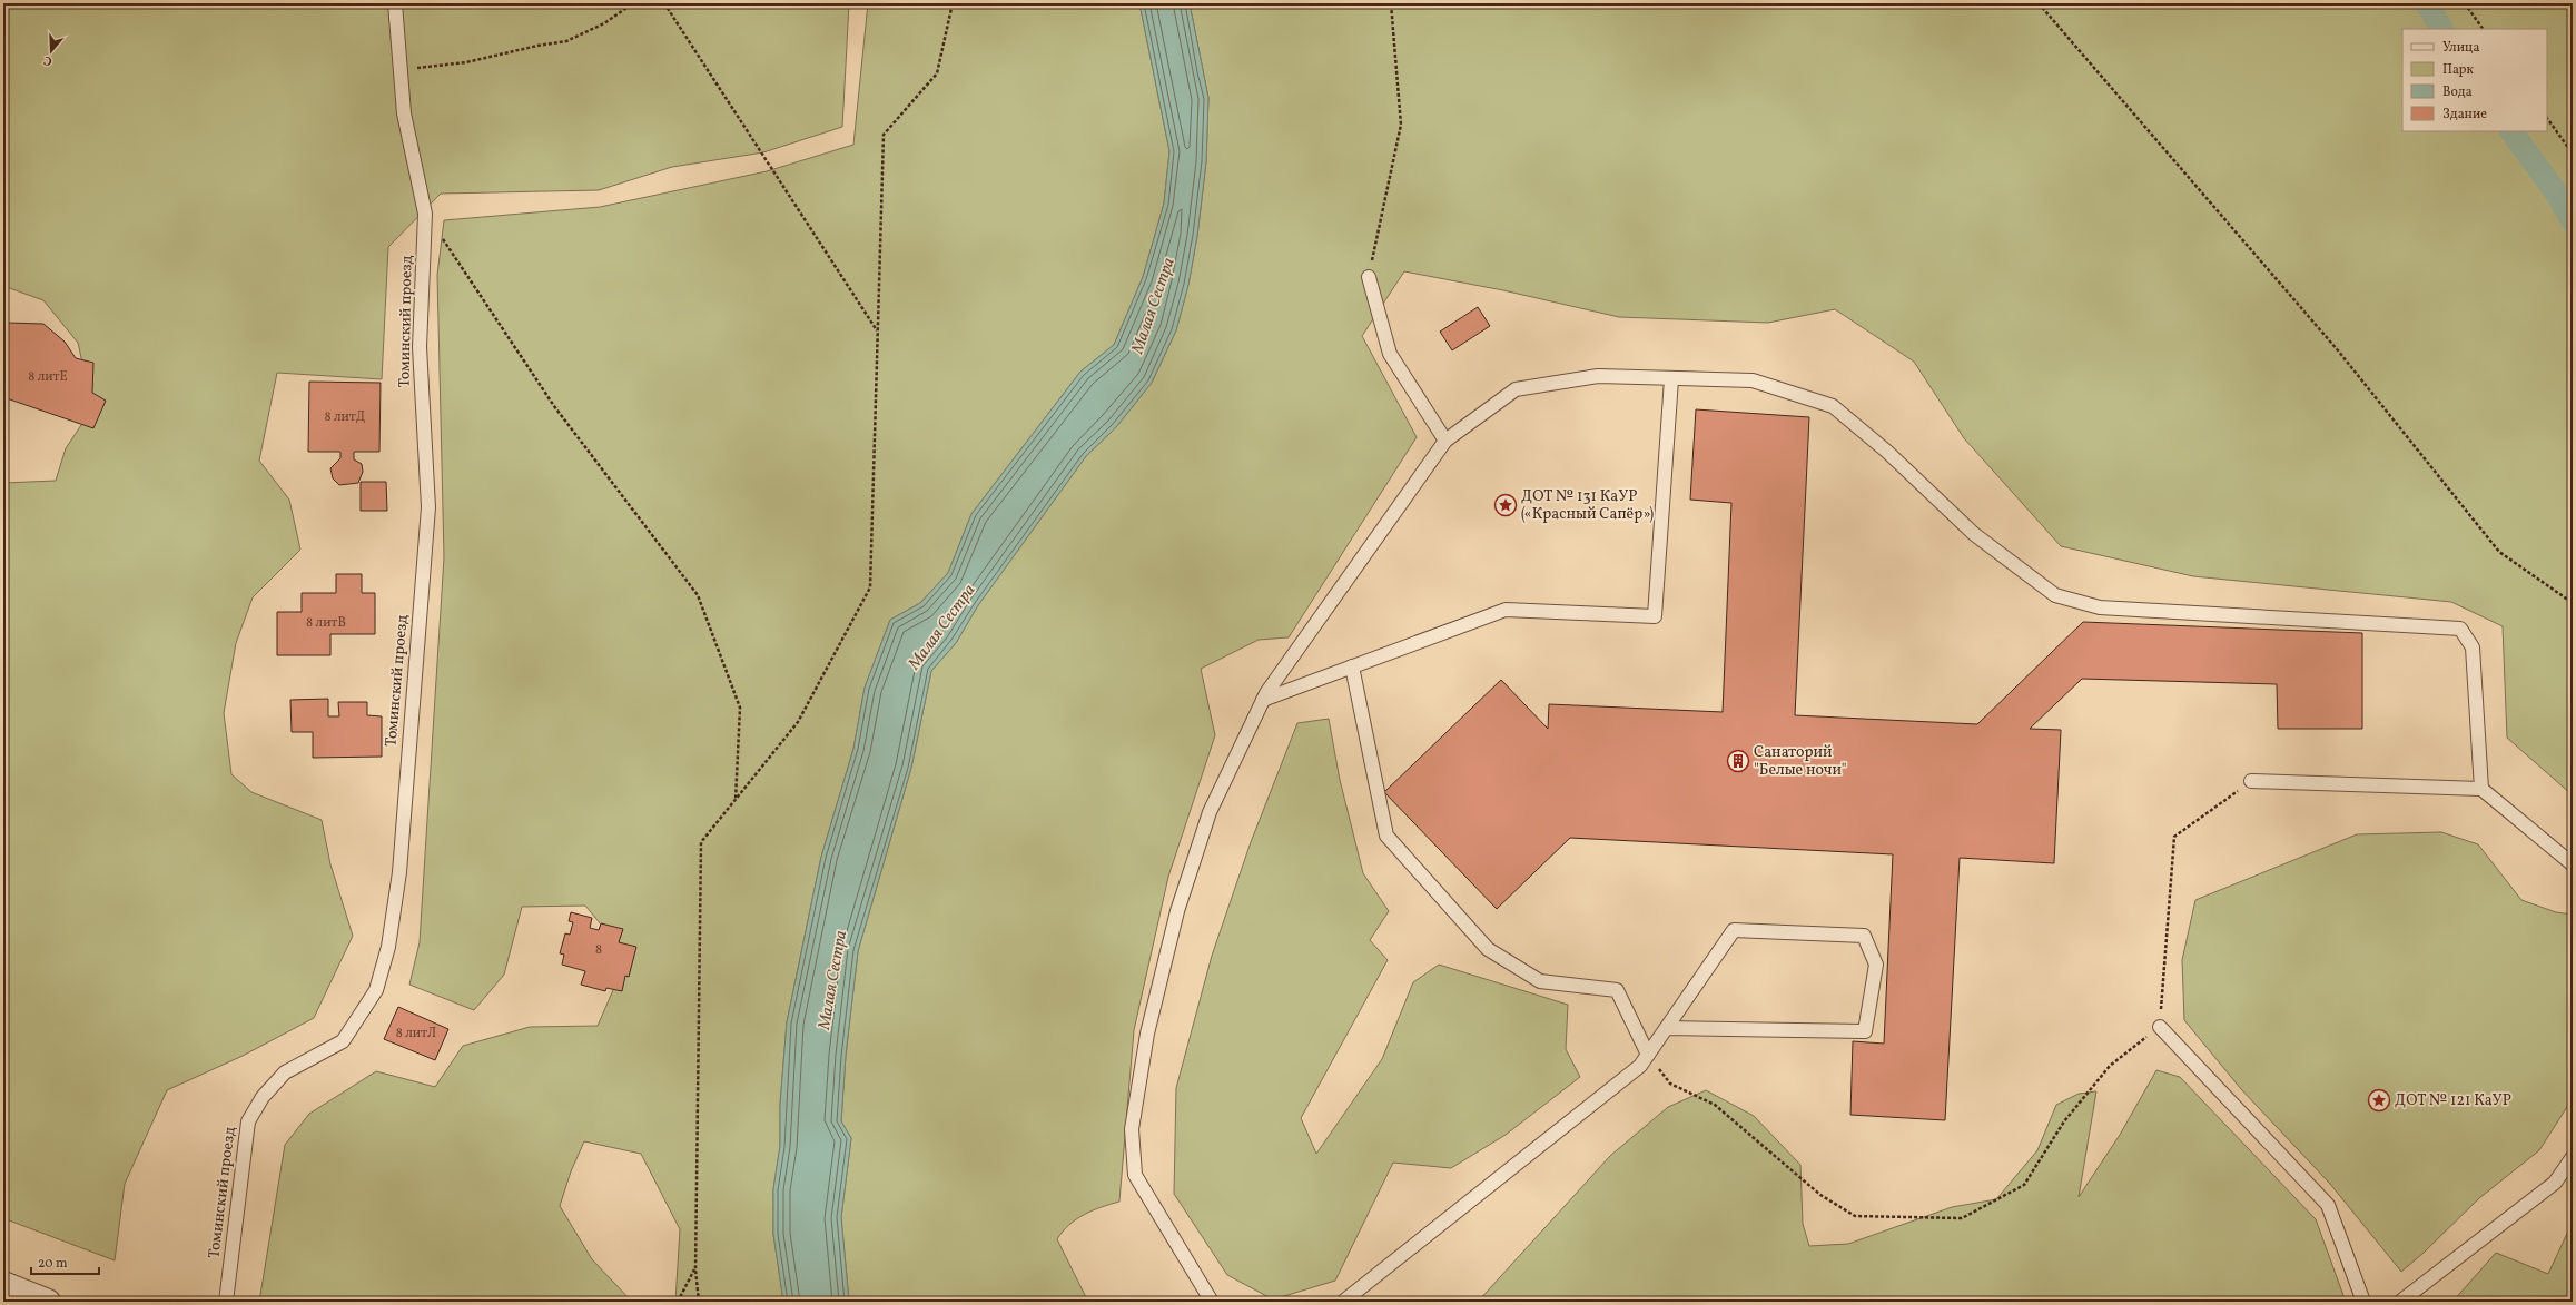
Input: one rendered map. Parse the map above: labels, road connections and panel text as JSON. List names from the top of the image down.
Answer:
{
  "streets": {
    "lane": ["Томинский проезд"]
  },
  "water": ["Малая Сестра"],
  "places": {
    "place": ["ДОТ № 131 КаУР («Красный Сапёр»)", "ДОТ № 121 КаУР"],
    "building": ["Санаторий \"Белые ночи\""]
  },
  "house_numbers": [
    "8 литЕ",
    "8 литД",
    "8 литВ",
    "8",
    "8 литЛ"
  ],
  "legend": [
    "Улица",
    "Парк",
    "Вода",
    "Здание"
  ],
  "scale_bar": "20 m",
  "north": "bottom"
}
